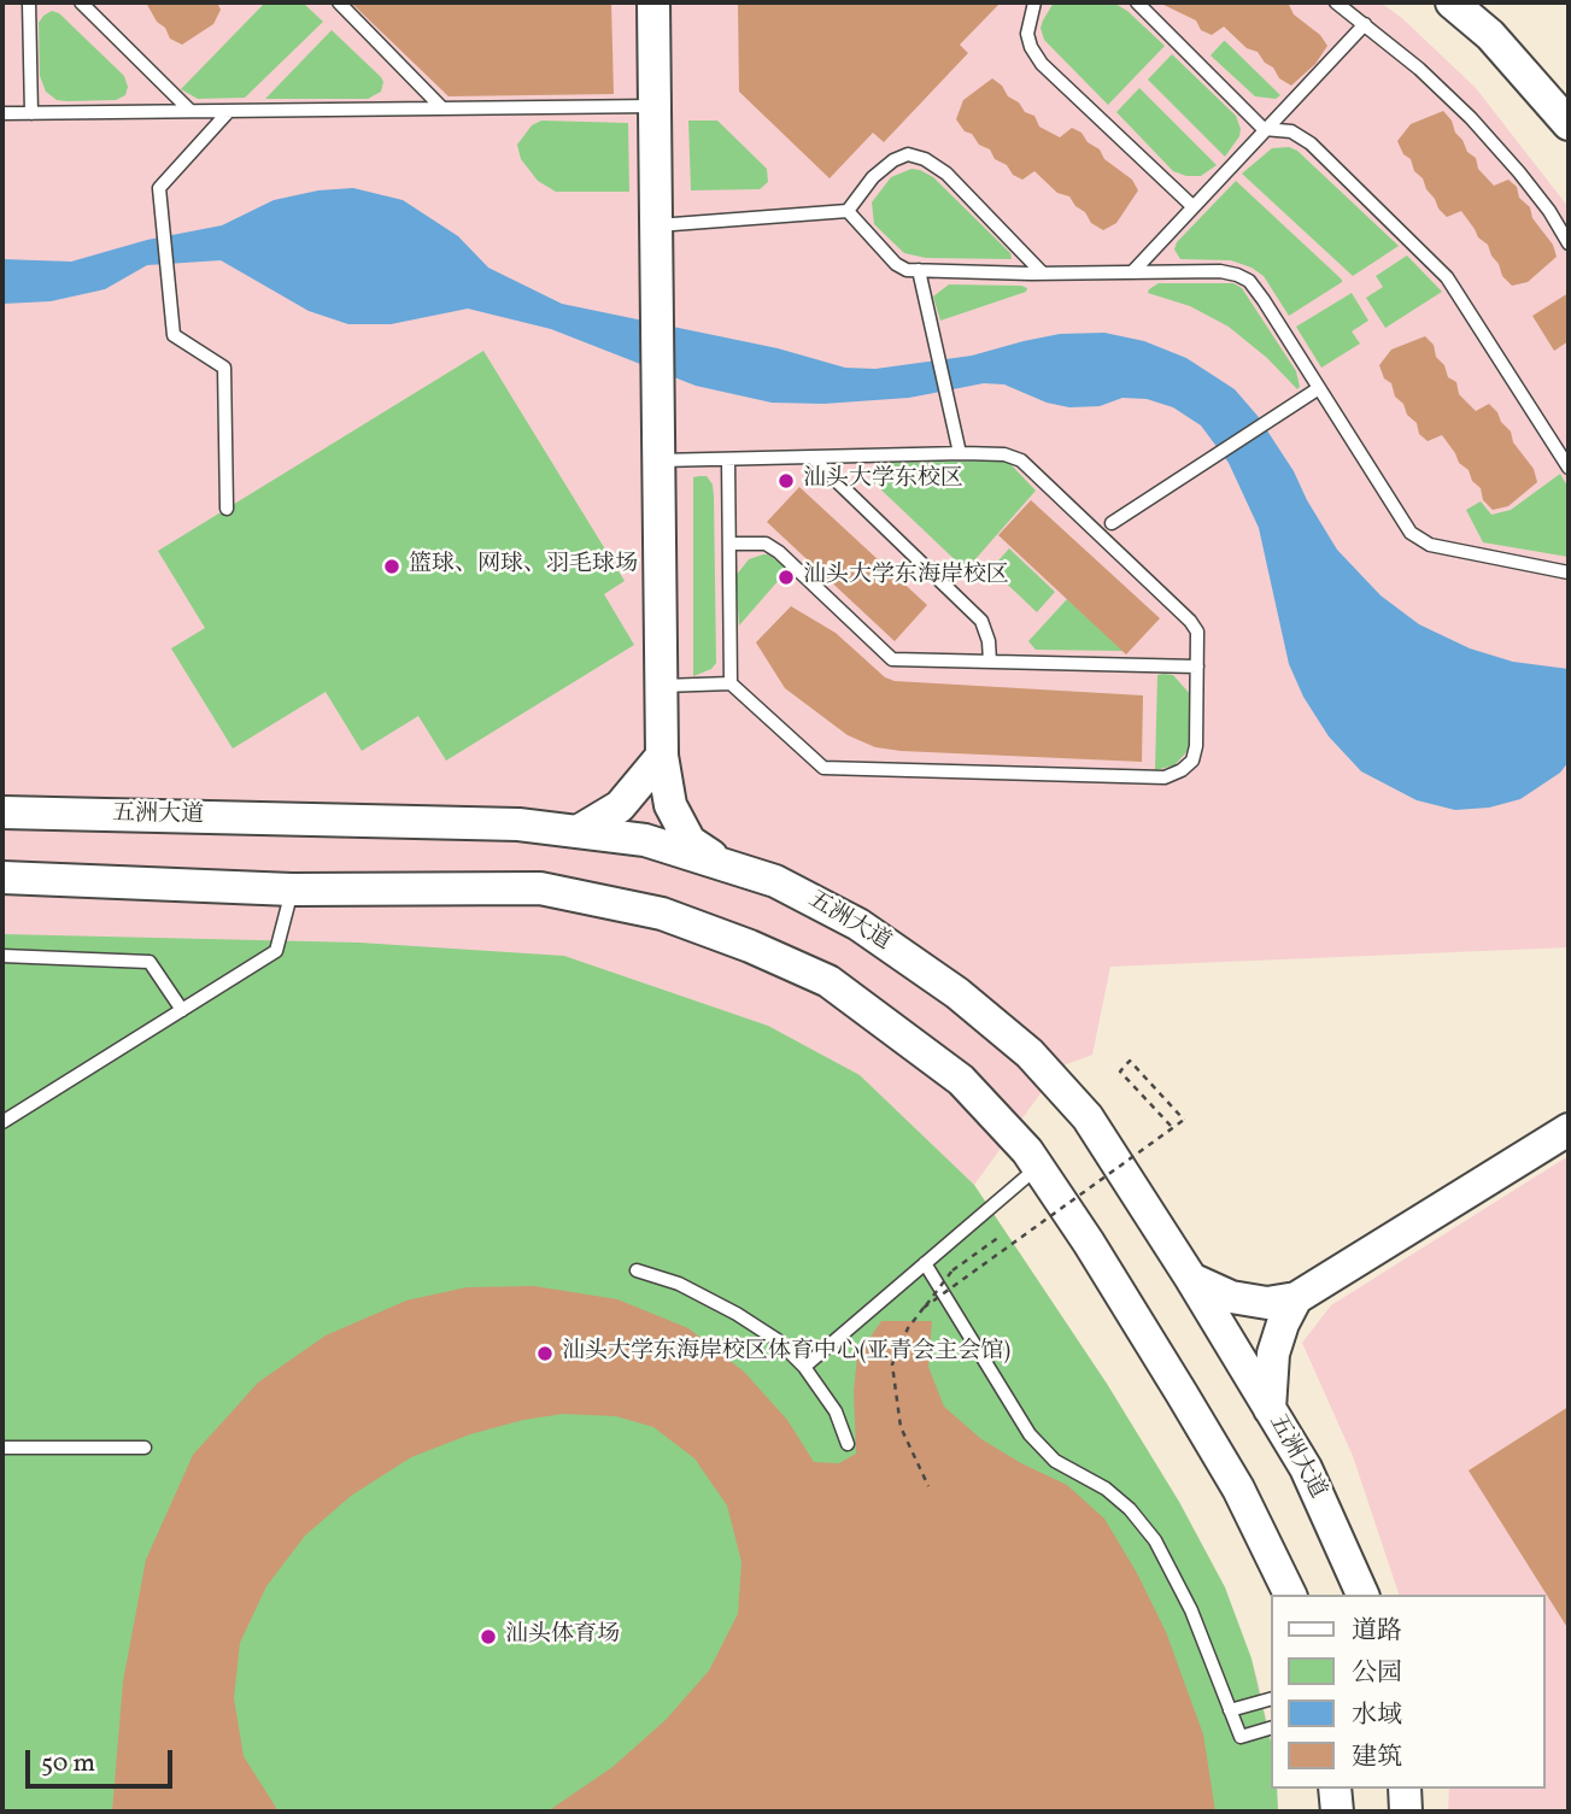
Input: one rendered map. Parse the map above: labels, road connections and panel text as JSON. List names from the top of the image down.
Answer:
{
  "streets": {
    "main road": ["五洲大道"]
  },
  "places": [
    "汕头大学东校区",
    "篮球、网球、羽毛球场",
    "汕头大学东海岸校区",
    "汕头大学东海岸校区体育中心(亚青会主会馆)",
    "汕头体育场"
  ],
  "legend": [
    "道路",
    "公园",
    "水域",
    "建筑"
  ],
  "scale_bar": "50 m"
}
